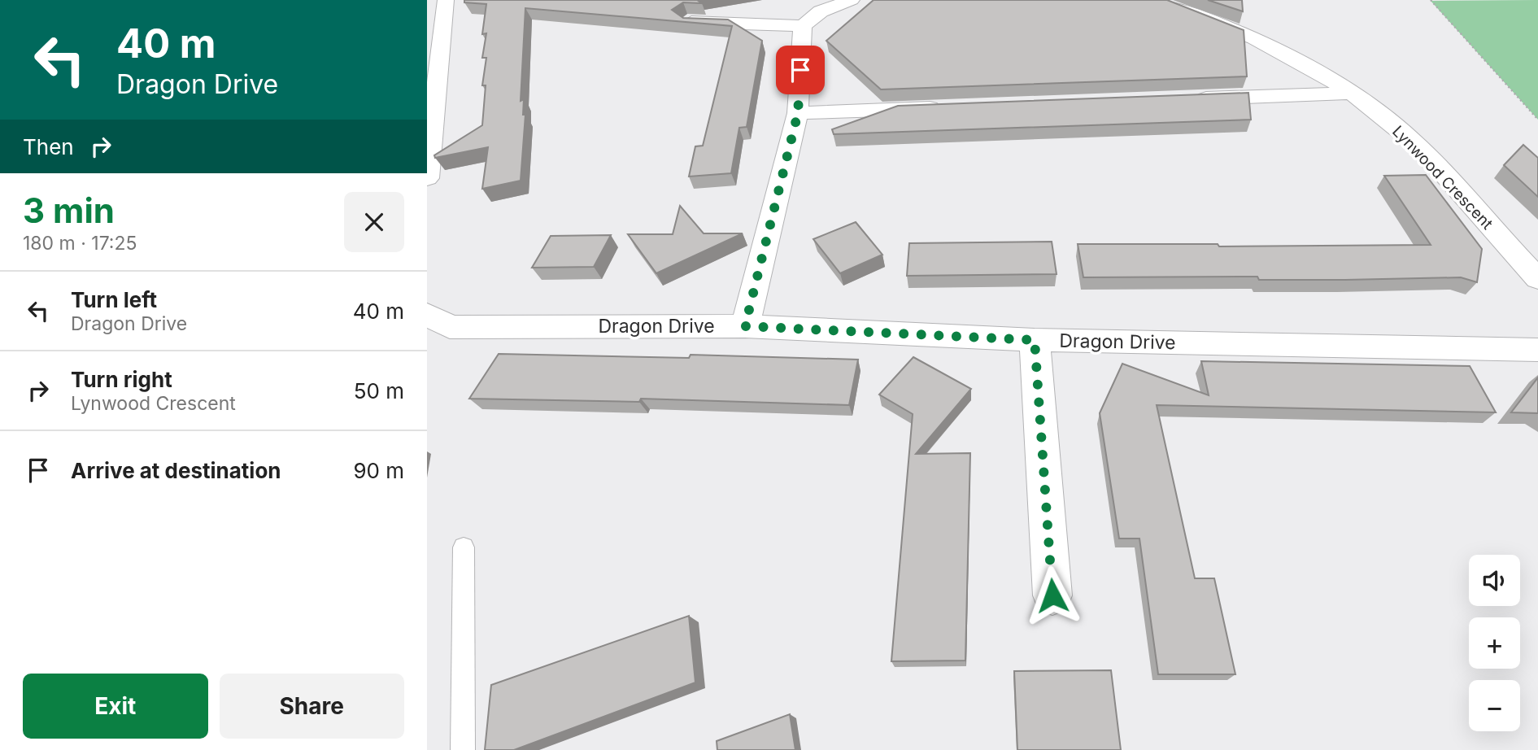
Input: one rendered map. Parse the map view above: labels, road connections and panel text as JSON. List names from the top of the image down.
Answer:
{
  "streets": {
    "street": ["Lynwood Crescent", "Dragon Drive"]
  },
  "page": {
    "turn": ["40 m", "Dragon Drive"],
    "then": "Then",
    "heading": ["3 min", "180 m · 17:25"],
    "list": [
      {
        "name": "Turn left",
        "note": "Dragon Drive",
        "value": "40 m"
      },
      {
        "name": "Turn right",
        "note": "Lynwood Crescent",
        "value": "50 m"
      },
      {
        "name": "Arrive at destination",
        "value": "90 m"
      }
    ],
    "map_buttons": ["+", "−"],
    "buttons": ["Exit", "Share"]
  }
}
